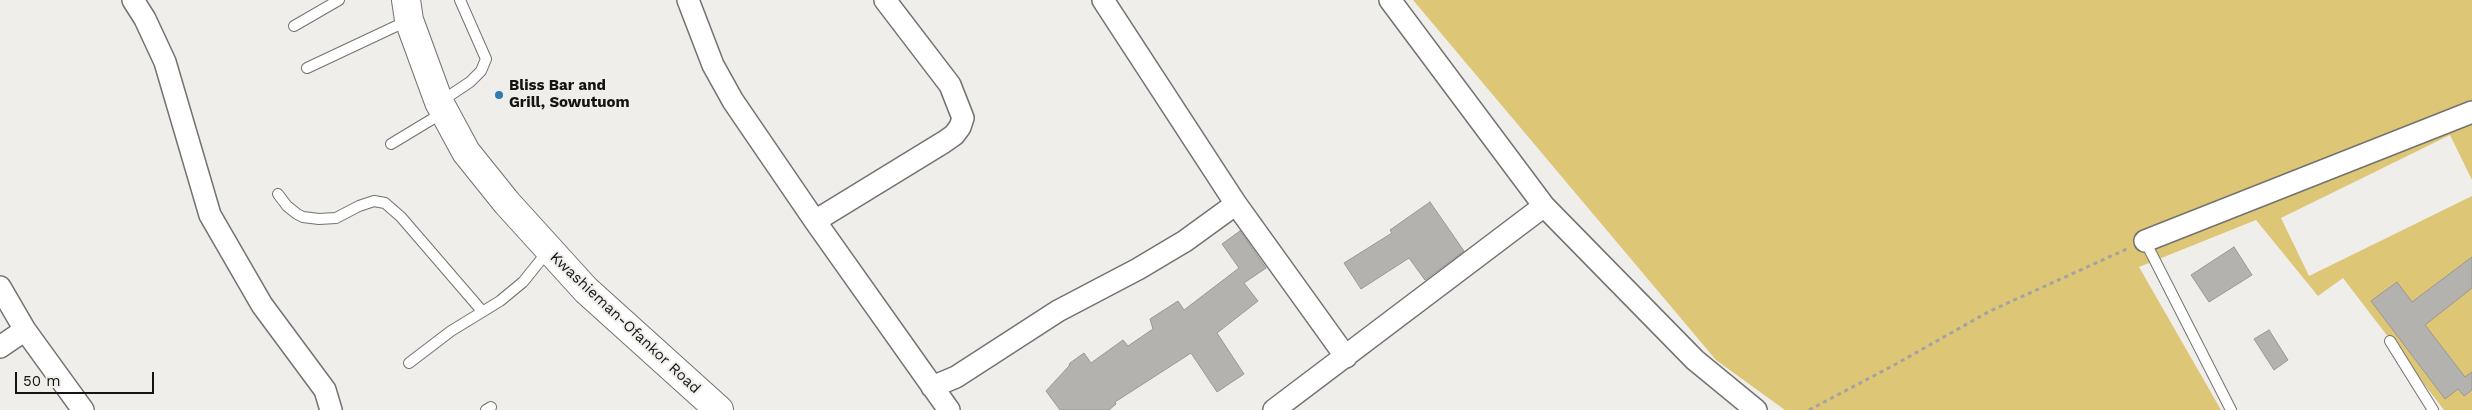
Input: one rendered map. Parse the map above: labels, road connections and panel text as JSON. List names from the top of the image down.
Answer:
{
  "streets": {
    "main road": ["Kwashieman-Ofankor Road"]
  },
  "places": ["Bliss Bar and Grill, Sowutuom"],
  "scale_bar": "50 m"
}
